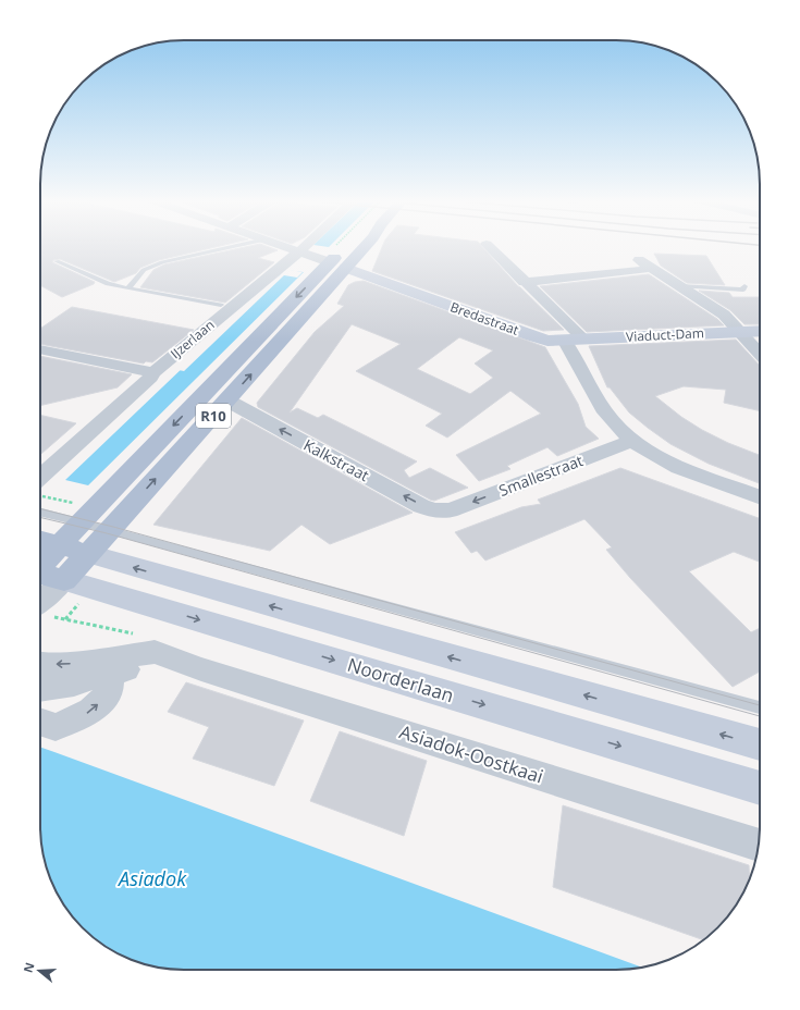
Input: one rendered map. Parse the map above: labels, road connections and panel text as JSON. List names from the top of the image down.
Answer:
{
  "streets": {
    "main road": [
      "Bredastraat",
      "Viaduct-Dam",
      "R10",
      "Noorderlaan"
    ],
    "street": [
      "IJzerlaan",
      "Kalkstraat",
      "Smallestraat",
      "Asiadok-Oostkaai"
    ]
  },
  "crossings": [
    ["Bredastraat", "Viaduct-Dam"],
    ["Bredastraat", "IJzerlaan"],
    ["Bredastraat", "R10"],
    ["R10", "Kalkstraat"],
    ["R10", "Noorderlaan"],
    ["Kalkstraat", "Smallestraat"]
  ],
  "one_way": ["Kalkstraat", "Smallestraat"],
  "water": ["Asiadok"],
  "north": "left"
}
